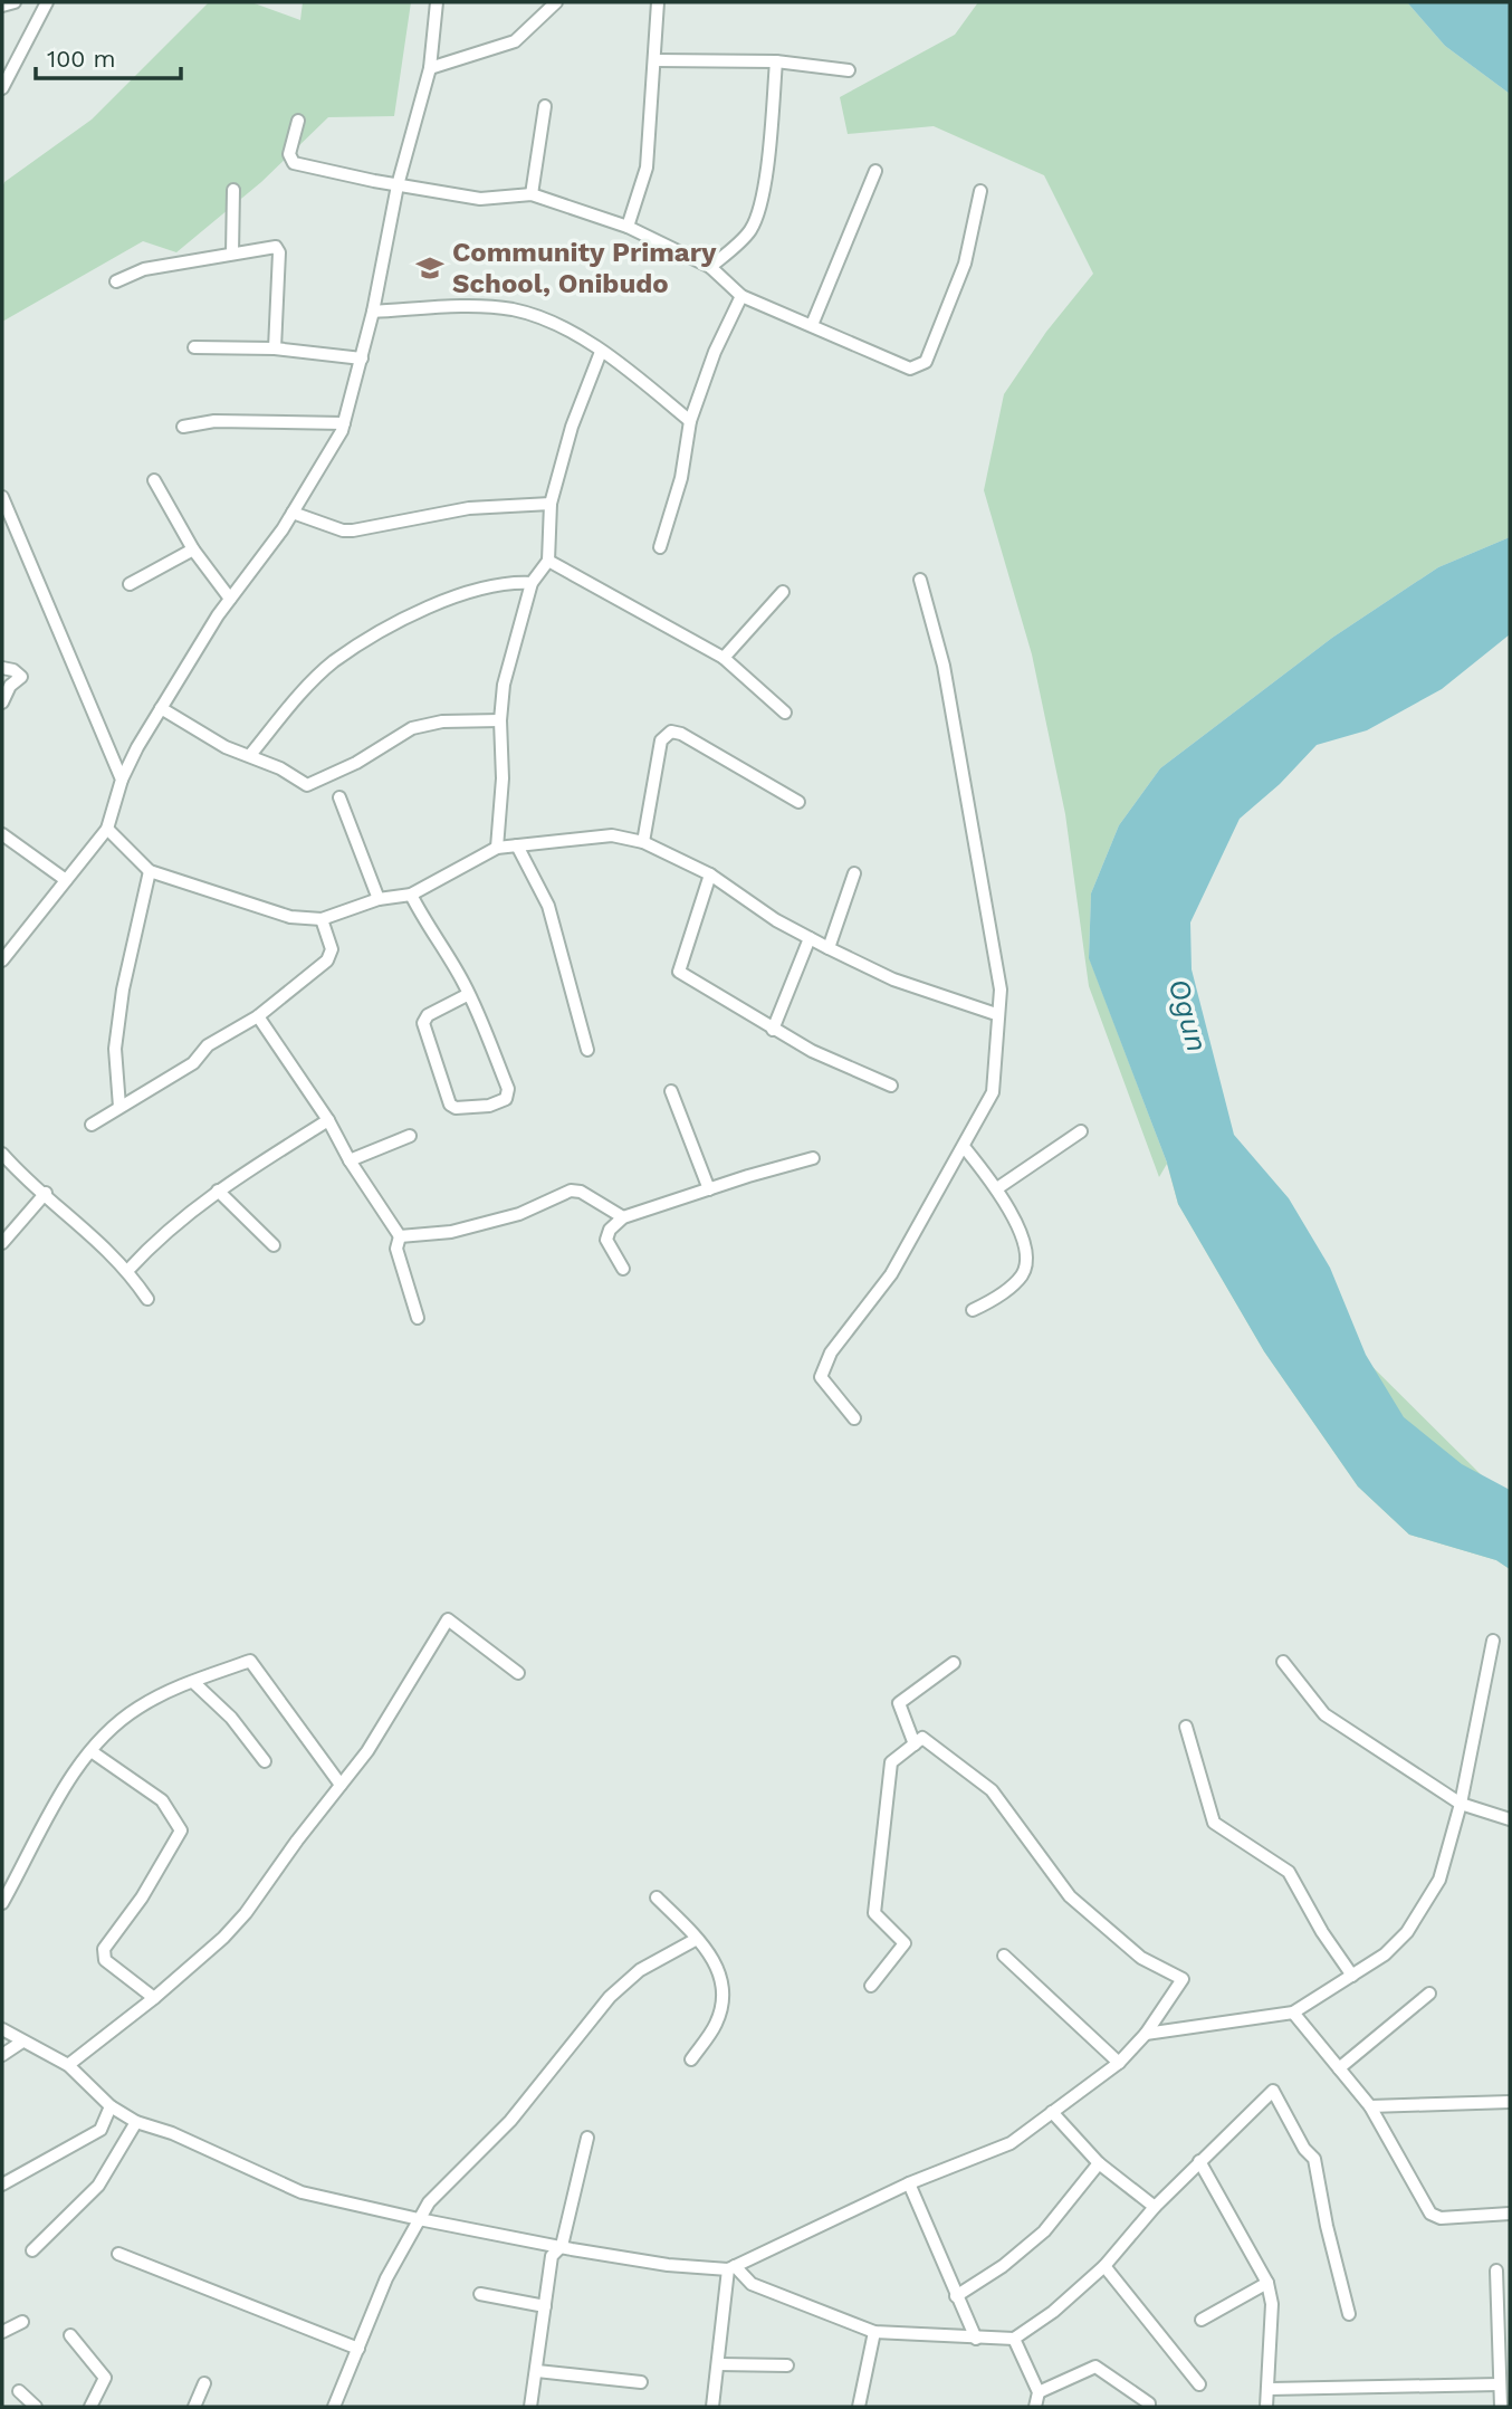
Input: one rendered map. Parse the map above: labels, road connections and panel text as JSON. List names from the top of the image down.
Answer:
{
  "water": ["Ogun"],
  "places": {
    "school or university": ["Community Primary School, Onibudo"]
  },
  "scale_bar": "100 m"
}
